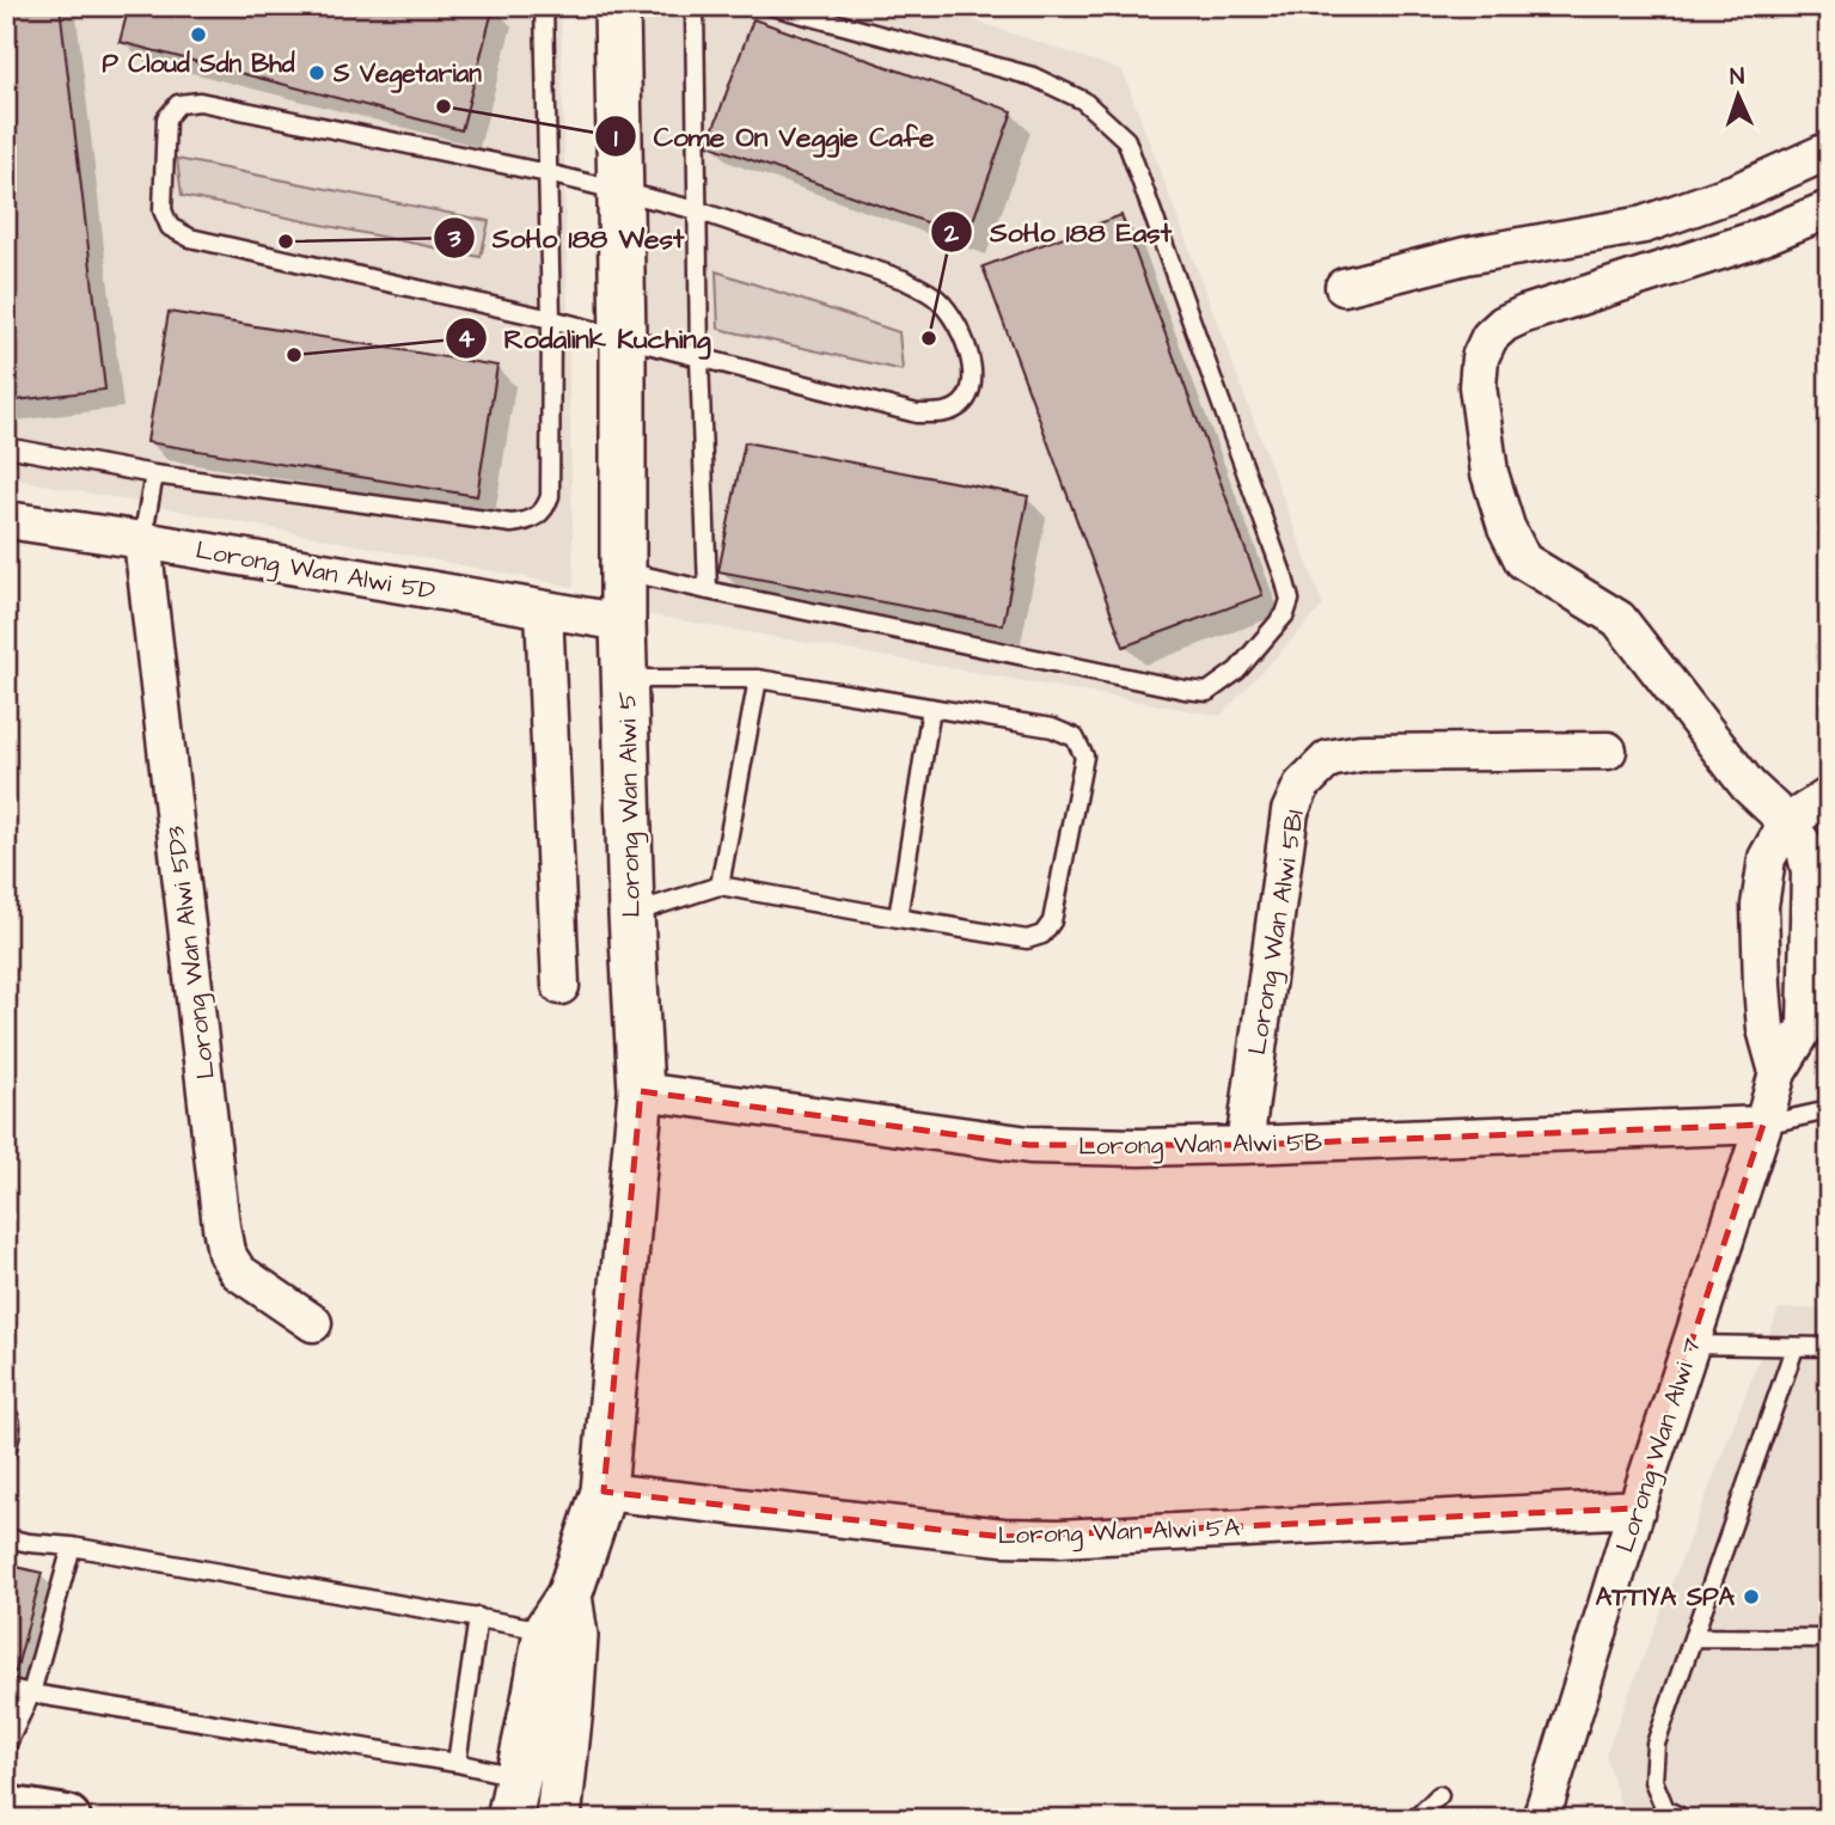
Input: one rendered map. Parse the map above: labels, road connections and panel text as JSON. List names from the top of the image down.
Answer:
{
  "streets": {
    "street": [
      "Lorong Wan Alwi 5D",
      "Lorong Wan Alwi 5",
      "Lorong Wan Alwi 5B1",
      "Lorong Wan Alwi 5D3",
      "Lorong Wan Alwi 5B",
      "Lorong Wan Alwi 7",
      "Lorong Wan Alwi 5A"
    ]
  },
  "crossings": [
    ["Lorong Wan Alwi 5D", "Lorong Wan Alwi 5"],
    ["Lorong Wan Alwi 5D", "Lorong Wan Alwi 5D3"],
    ["Lorong Wan Alwi 5", "Lorong Wan Alwi 5B"],
    ["Lorong Wan Alwi 5", "Lorong Wan Alwi 5A"],
    ["Lorong Wan Alwi 5B1", "Lorong Wan Alwi 5B"],
    ["Lorong Wan Alwi 5B", "Lorong Wan Alwi 7"],
    ["Lorong Wan Alwi 7", "Lorong Wan Alwi 5A"]
  ],
  "places": [
    "P Cloud Sdn Bhd",
    "S Vegetarian",
    "Come On Veggie Cafe",
    "SoHo 188 West",
    "SoHo 188 East",
    "Rodalink Kuching",
    "ATTIYA SPA"
  ],
  "north": "top"
}
